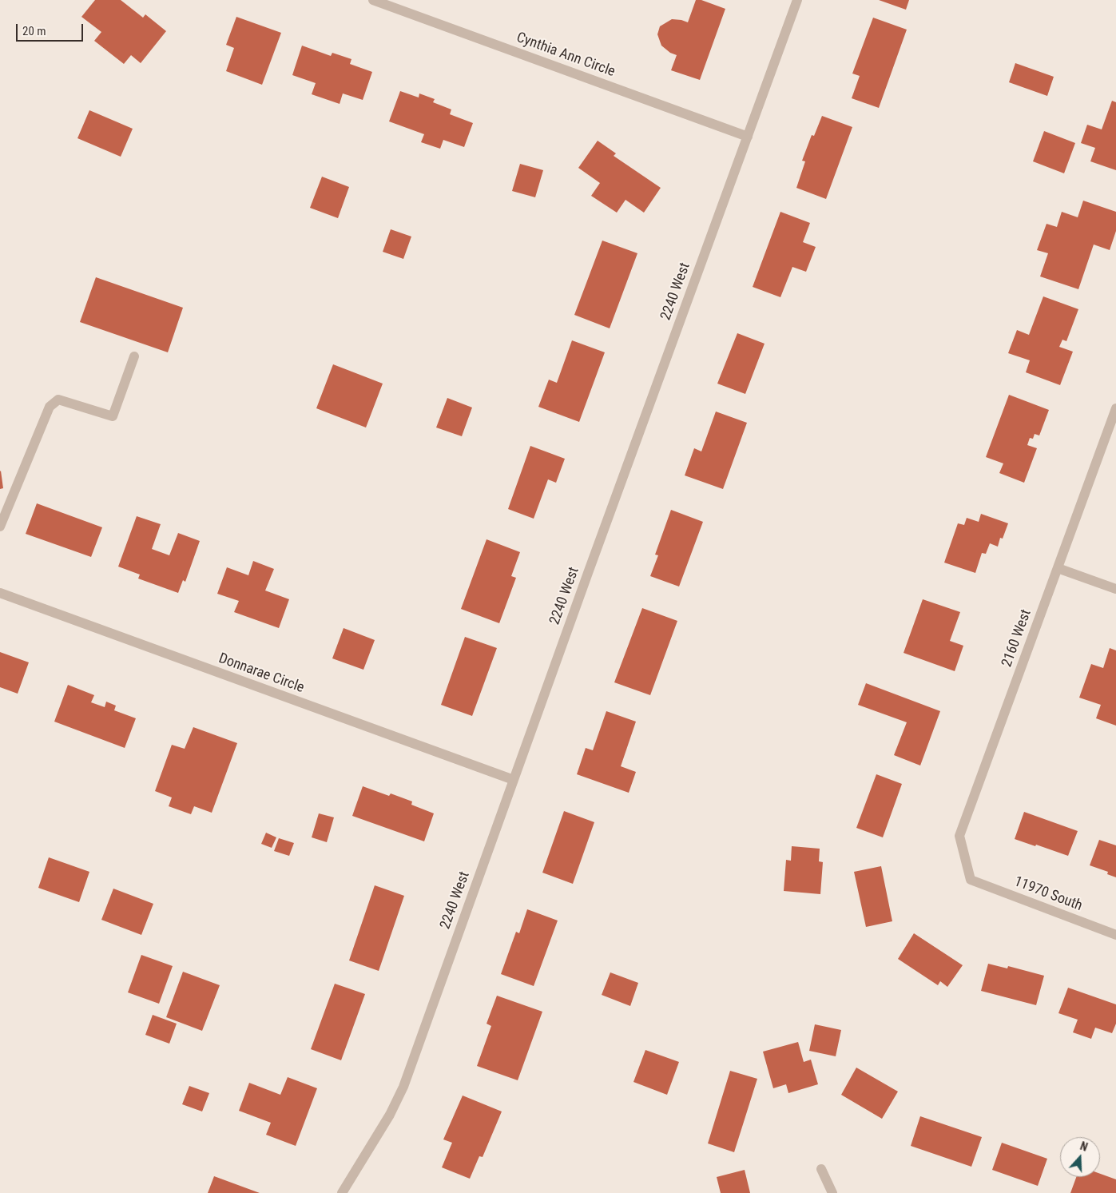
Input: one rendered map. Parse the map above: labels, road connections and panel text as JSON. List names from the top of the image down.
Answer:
{
  "streets": {
    "street": [
      "Cynthia Ann Circle",
      "2240 West",
      "2160 West",
      "Donnarae Circle",
      "11970 South"
    ]
  },
  "crossings": [
    ["Cynthia Ann Circle", "2240 West"],
    ["2240 West", "Donnarae Circle"],
    ["2160 West", "11970 South"]
  ],
  "scale_bar": "20 m",
  "north": "top"
}
